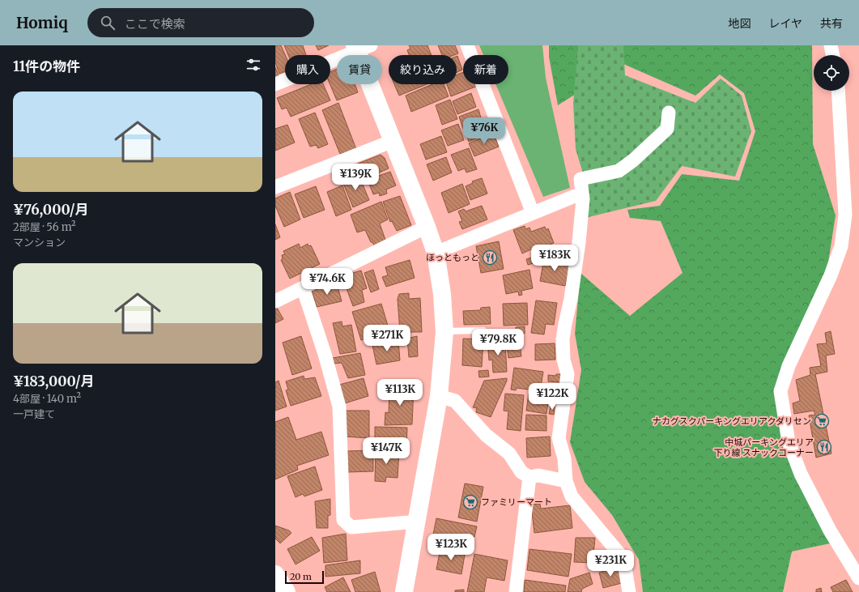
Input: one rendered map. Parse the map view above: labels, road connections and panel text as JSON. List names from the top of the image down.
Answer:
{
  "places": {
    "restaurant": ["ほっともっと", "中城パーキングエリア 下り線 スナックコーナー"],
    "supermarket": ["ナカグスクパーキングエリアクダリセン", "ファミリーマート"]
  },
  "scale_bar": "20 m",
  "page": {
    "header": "Homiq",
    "search": "ここで検索",
    "nav": ["地図", "レイヤ", "共有"],
    "heading": "11件の物件",
    "chip": [
      "購入",
      "賃貸",
      "絞り込み",
      "新着"
    ],
    "list": [
      {
        "name": "¥76,000/月",
        "note": "2部屋 · 56 m² · マンション"
      },
      {
        "name": "¥183,000/月",
        "note": "4部屋 · 140 m² · 一戸建て"
      }
    ],
    "price": [
      "¥76K",
      "¥139K",
      "¥183K",
      "¥74.6K",
      "¥271K",
      "¥79.8K",
      "¥113K",
      "¥122K",
      "¥147K",
      "¥123K",
      "¥231K"
    ],
    "scale": "20 m"
  }
}
